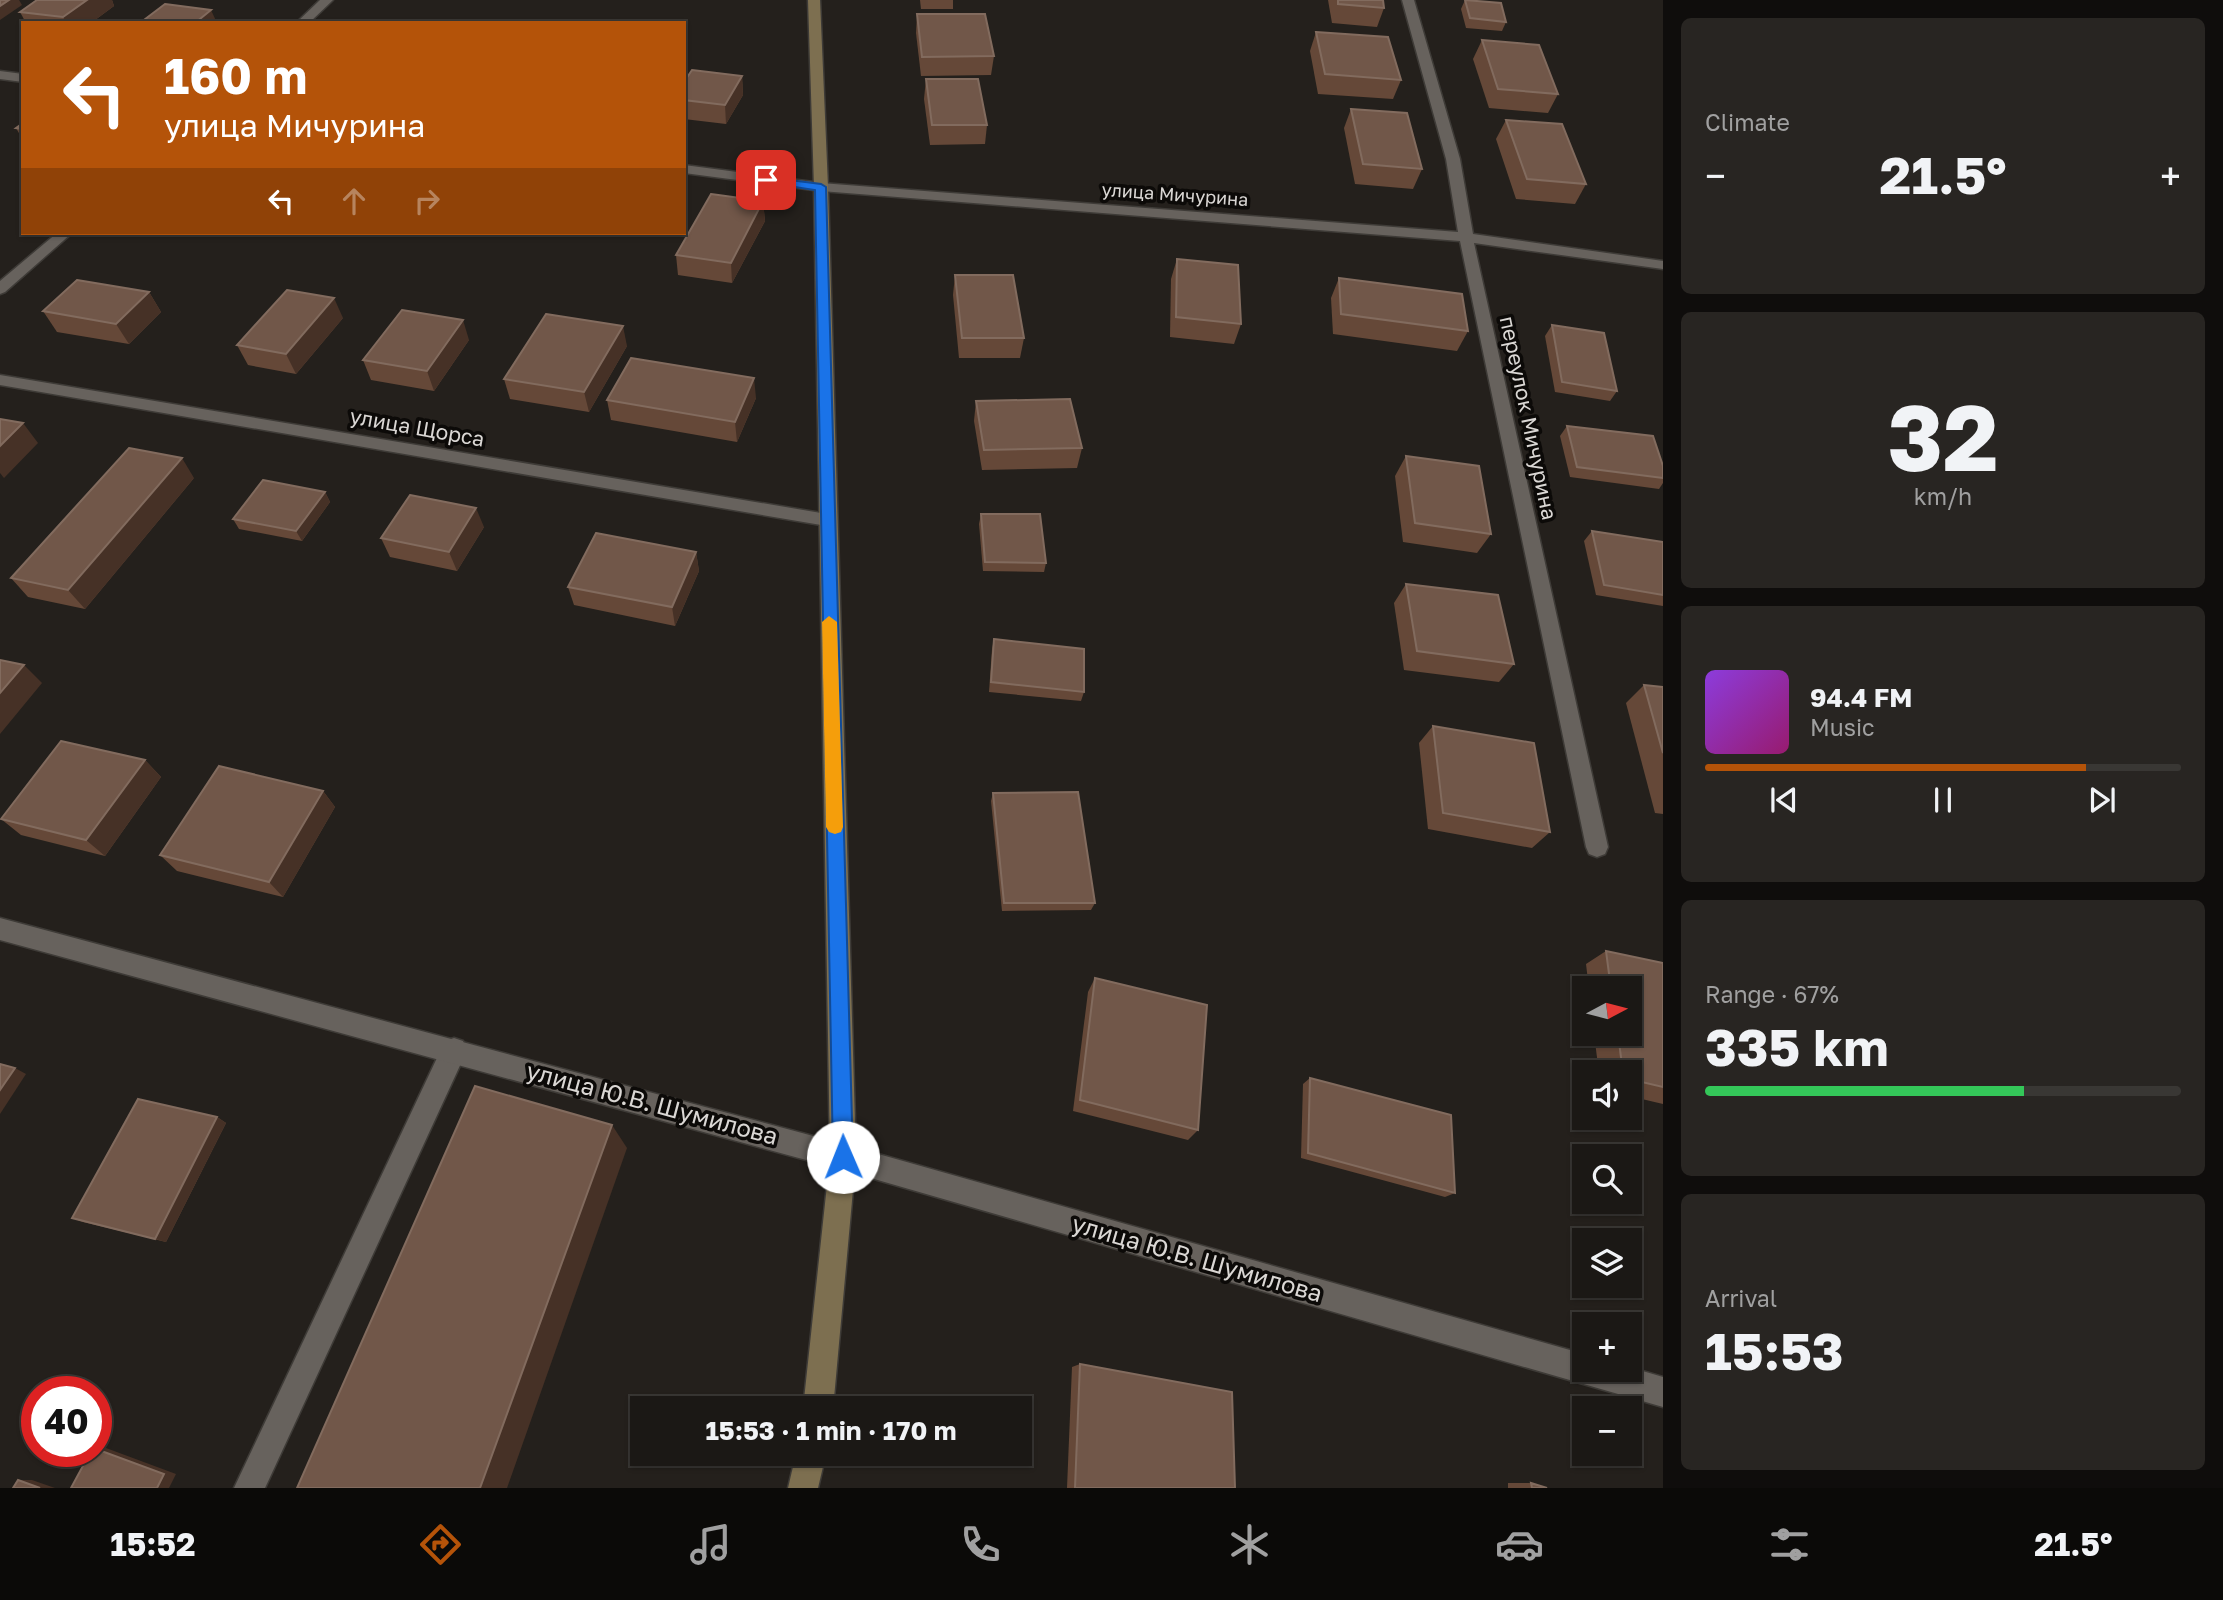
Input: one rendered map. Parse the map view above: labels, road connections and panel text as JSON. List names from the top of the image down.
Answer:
{
  "streets": {
    "street": [
      "улица Мичурина",
      "переулок Мичурина",
      "улица Щорса",
      "улица Ю.В. Шумилова"
    ]
  },
  "crossings": [
    ["улица Мичурина", "переулок Мичурина"]
  ],
  "north": "right",
  "page": {
    "tile": [
      "Climate",
      ["32", "km/h"],
      ["Range · 67%", "335 km"],
      ["Arrival", "15:53"]
    ],
    "turn": ["160 m", "улица Мичурина"],
    "heat": ["−", "21.5°", "+"],
    "song": ["94.4 FM", "Music"],
    "map_buttons": ["+", "−"],
    "limit": "40",
    "trip": "15:53 · 1 min · 170 m",
    "tabs": ["15:52", "21.5°"]
  }
}
